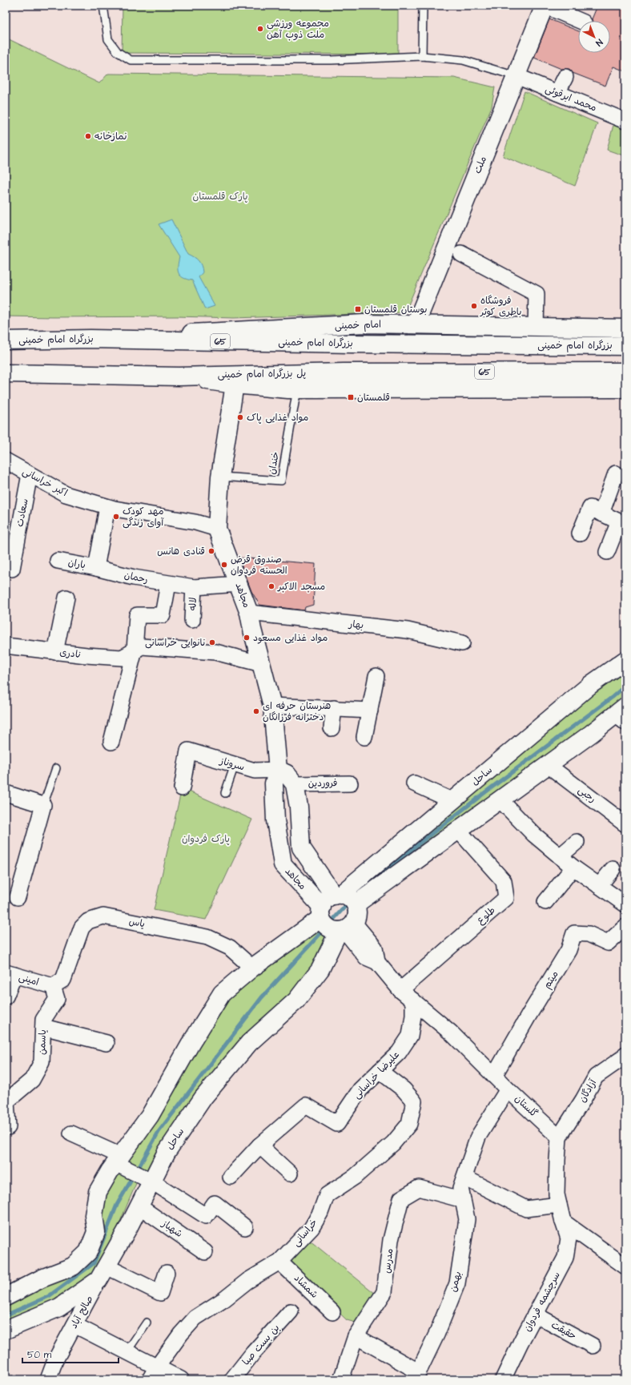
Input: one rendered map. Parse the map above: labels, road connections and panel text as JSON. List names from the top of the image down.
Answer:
{
  "streets": {
    "main road": [
      "ملت",
      "امام خمینی",
      "بزرگراه امام خمینی",
      "65",
      "پل بزرگراه امام خمینی",
      "مجاهد",
      "ساحل"
    ],
    "street": [
      "محمد ابرقوئی",
      "اکبر خراسانی",
      "سعادت",
      "باران",
      "رحمان",
      "لاله",
      "بهار",
      "نادری",
      "سروناز",
      "فروردین",
      "رجبی",
      "طلوع",
      "یاس",
      "امینی",
      "میثم",
      "یاسمن",
      "علیرضا خراسانی",
      "آزادگان",
      "گلستان",
      "شهباز",
      "خراسانی",
      "مدرس",
      "بهمن",
      "شمشاد",
      "سرچشمه فردوان",
      "صالح آباد",
      "حقیقت",
      "بن بست صبا"
    ],
    "lane": ["خندان"]
  },
  "crossings": [
    ["محمد ابرقوئی", "ملت"],
    ["ملت", "امام خمینی"],
    ["امام خمینی", "بزرگراه امام خمینی"],
    ["بزرگراه امام خمینی", "65"],
    ["65", "پل بزرگراه امام خمینی"],
    ["خندان", "مجاهد"],
    ["اکبر خراسانی", "سعادت"],
    ["اکبر خراسانی", "مجاهد"],
    ["باران", "رحمان"],
    ["رحمان", "مجاهد"],
    ["رحمان", "لاله"],
    ["مجاهد", "بهار"],
    ["مجاهد", "نادری"],
    ["مجاهد", "سروناز"],
    ["مجاهد", "ساحل"],
    ["مجاهد", "گلستان"],
    ["ساحل", "یاس"],
    ["ساحل", "گلستان"],
    ["ساحل", "شهباز"],
    ["ساحل", "صالح آباد"],
    ["طلوع", "گلستان"],
    ["یاس", "امینی"],
    ["یاس", "یاسمن"],
    ["امینی", "یاسمن"],
    ["میثم", "گلستان"],
    ["علیرضا خراسانی", "گلستان"],
    ["علیرضا خراسانی", "خراسانی"],
    ["آزادگان", "گلستان"],
    ["گلستان", "بهمن"],
    ["خراسانی", "شمشاد"],
    ["مدرس", "بهمن"],
    ["سرچشمه فردوان", "حقیقت"]
  ],
  "parks": ["پارک قلمستان", "پارک فردوان"],
  "places": {
    "other": [
      "مجموعه ورزشی ملت ذوب آهن",
      "نمازخانه",
      "فروشگاه باطری کوثر",
      "مواد غذایی پاک",
      "مهد کودک آوای زندگی",
      "قنادی هانس",
      "صندوق قرض الحسنه فردوان",
      "مسجد الاکبر",
      "مواد غذایی مسعود",
      "نانوایی خراسانی",
      "هنرستان حرفه ای دخترانه فرزانگان"
    ],
    "transit": ["بوستان قلمستان", "قلمستان"]
  },
  "scale_bar": "50 m",
  "north": "bottom right"
}
